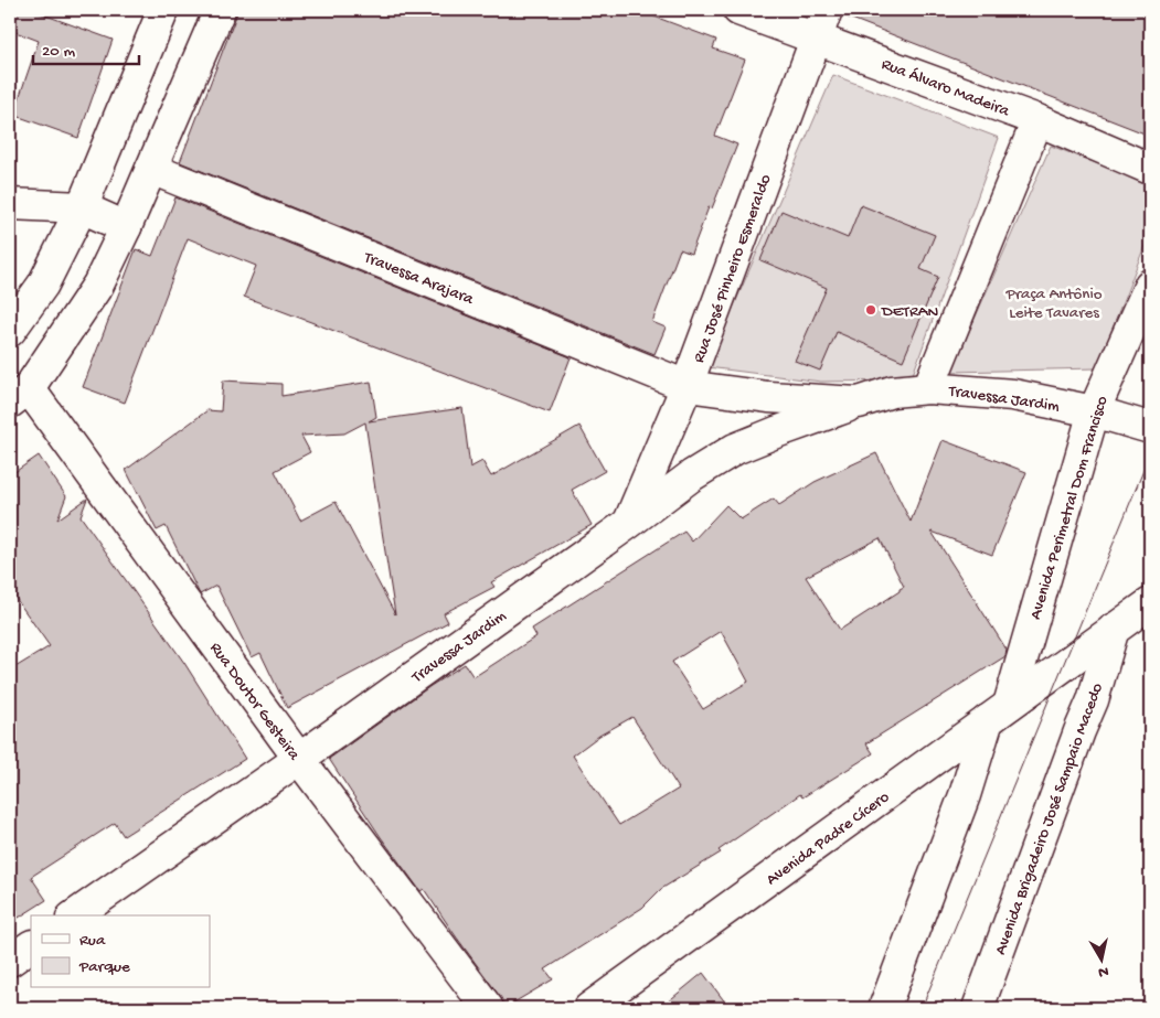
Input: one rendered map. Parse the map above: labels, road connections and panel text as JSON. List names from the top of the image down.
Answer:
{
  "streets": {
    "street": [
      "Rua Álvaro Madeira",
      "Rua José Pinheiro Esmeraldo",
      "Travessa Arajara",
      "Travessa Jardim",
      "Avenida Perimetral Dom Francisco",
      "Rua Doutor Gesteira",
      "Avenida Brigadeiro José Sampaio Macedo",
      "Avenida Padre Cícero"
    ]
  },
  "crossings": [
    ["Rua Álvaro Madeira", "Rua José Pinheiro Esmeraldo"],
    ["Rua José Pinheiro Esmeraldo", "Travessa Arajara"],
    ["Rua José Pinheiro Esmeraldo", "Travessa Jardim"],
    ["Travessa Arajara", "Travessa Jardim"],
    ["Travessa Jardim", "Avenida Perimetral Dom Francisco"],
    ["Travessa Jardim", "Rua Doutor Gesteira"],
    ["Avenida Perimetral Dom Francisco", "Avenida Padre Cícero"],
    ["Avenida Brigadeiro José Sampaio Macedo", "Avenida Padre Cícero"]
  ],
  "parks": ["Praça Antônio Leite Tavares"],
  "places": ["DETRAN"],
  "legend": ["Rua", "Parque"],
  "scale_bar": "20 m",
  "north": "bottom"
}
